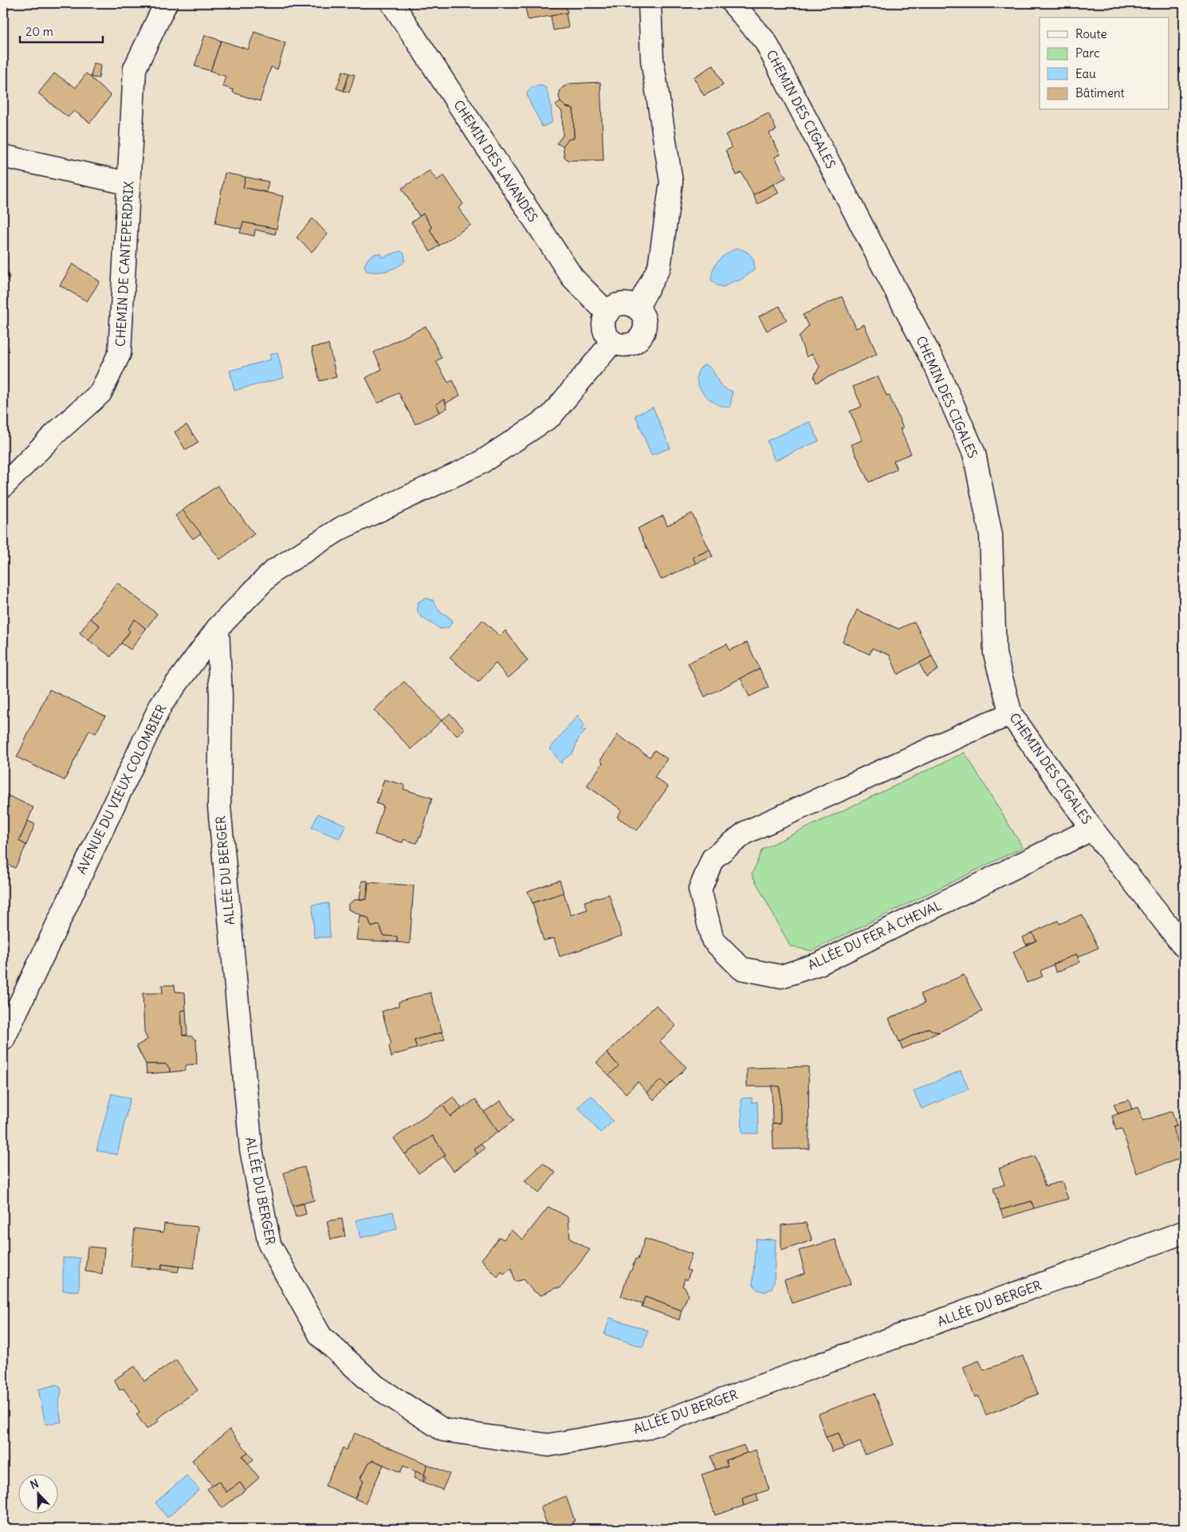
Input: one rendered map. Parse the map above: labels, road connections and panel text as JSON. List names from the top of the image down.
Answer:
{
  "streets": {
    "street": [
      "CHEMIN DES CIGALES",
      "CHEMIN DES LAVANDES",
      "CHEMIN DE CANTEPERDRIX",
      "AVENUE DU VIEUX COLOMBIER",
      "ALLÉE DU BERGER",
      "ALLÉE DU FER À CHEVAL"
    ]
  },
  "crossings": [
    ["CHEMIN DES CIGALES", "ALLÉE DU FER À CHEVAL"],
    ["CHEMIN DES LAVANDES", "AVENUE DU VIEUX COLOMBIER"],
    ["AVENUE DU VIEUX COLOMBIER", "ALLÉE DU BERGER"]
  ],
  "legend": [
    "Route",
    "Parc",
    "Eau",
    "Bâtiment"
  ],
  "scale_bar": "20 m",
  "north": "top"
}
